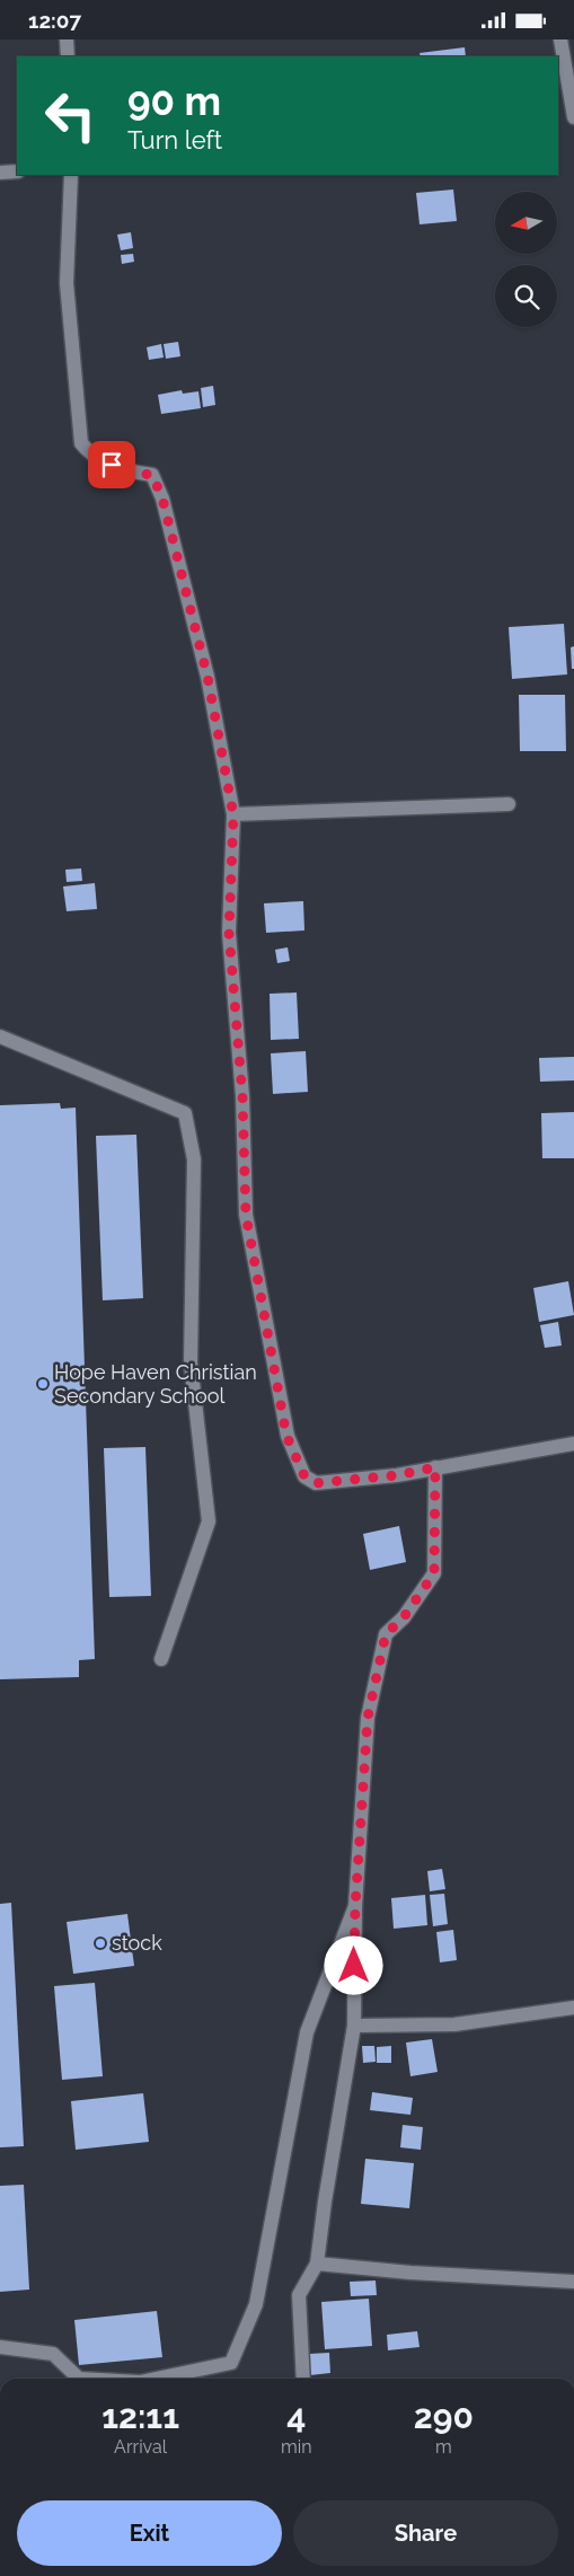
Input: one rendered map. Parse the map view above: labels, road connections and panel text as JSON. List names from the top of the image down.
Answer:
{
  "places": ["Hope Haven Christian Secondary School", "stock"],
  "north": "left",
  "page": {
    "status": "12:07",
    "turn": ["90 m", "Turn left"],
    "eta": [
      "12:11",
      "Arrival",
      "4",
      "min",
      "290",
      "m"
    ],
    "buttons": ["Exit", "Share"]
  }
}
